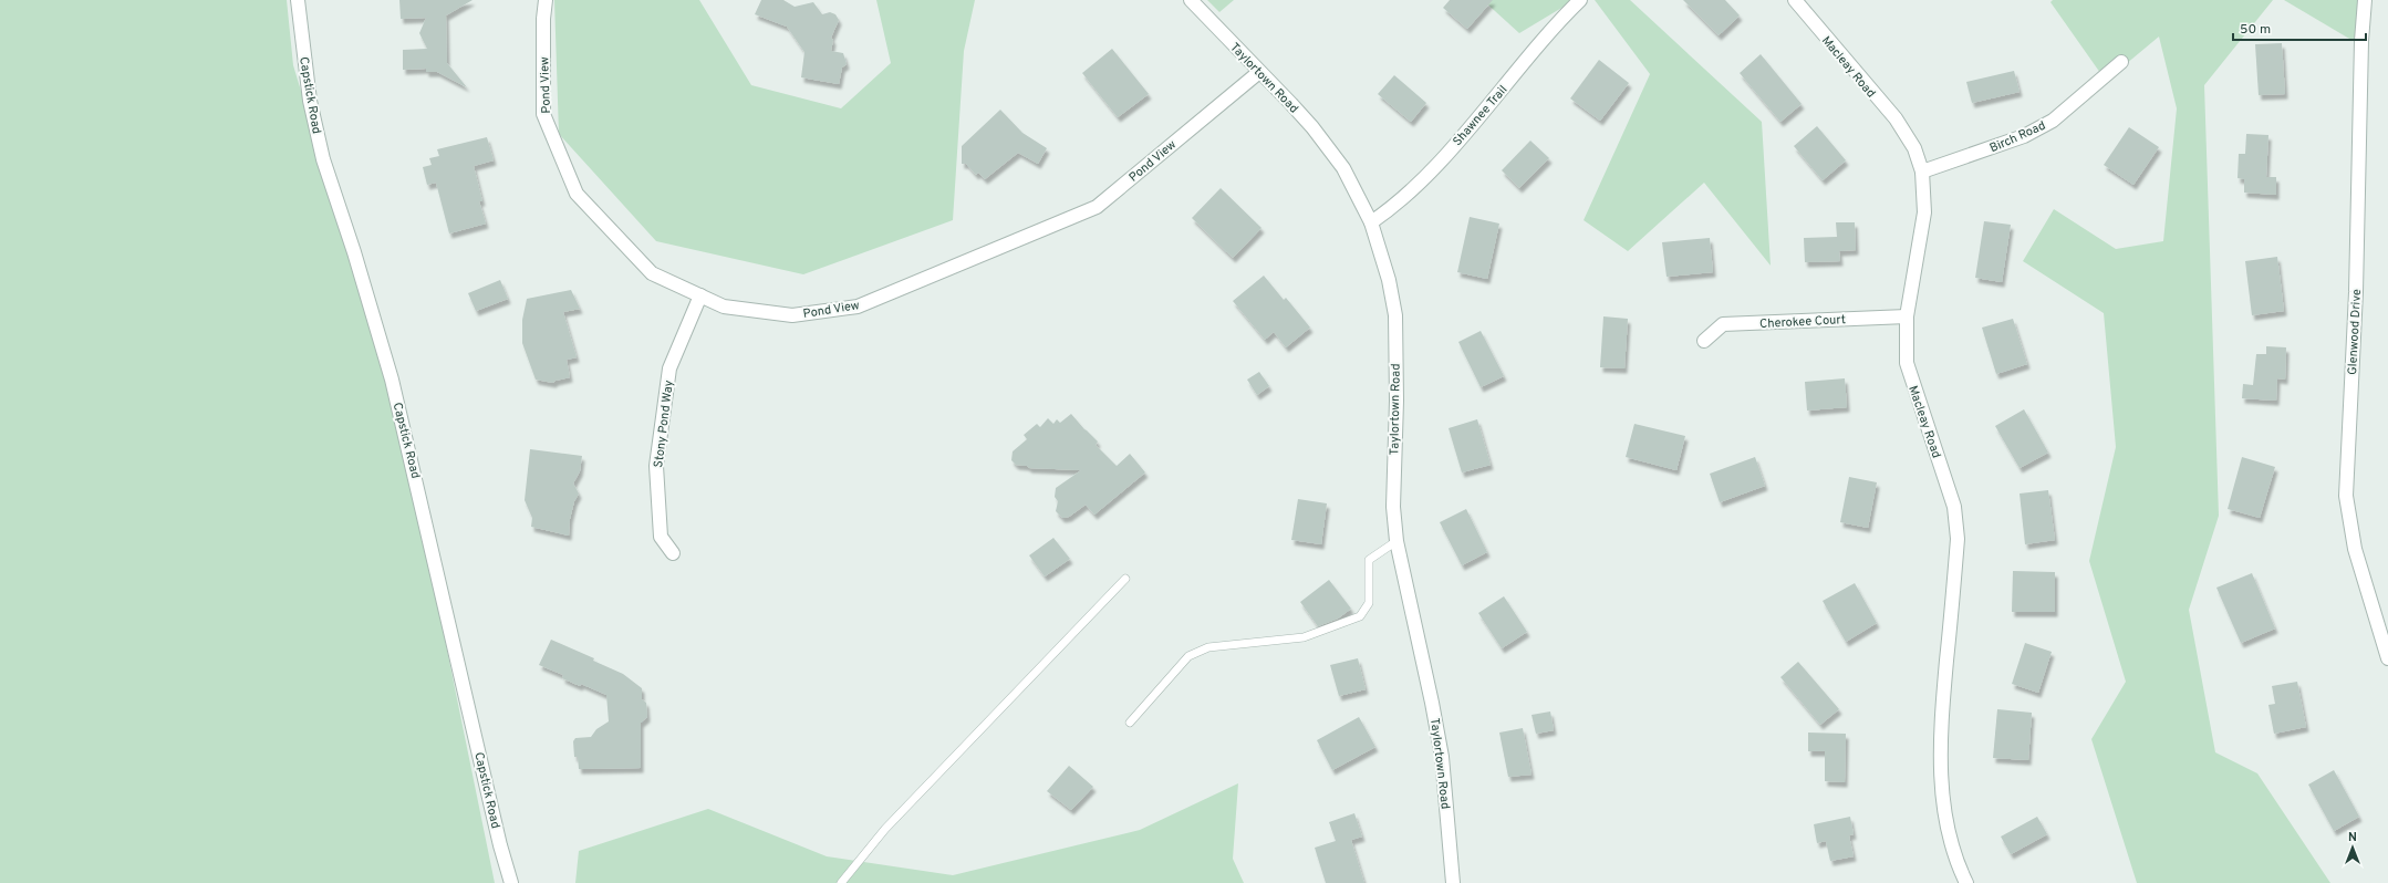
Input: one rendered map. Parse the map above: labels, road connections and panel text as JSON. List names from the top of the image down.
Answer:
{
  "streets": {
    "street": [
      "Macleay Road",
      "Taylortown Road",
      "Pond View",
      "Capstick Road",
      "Shawnee Trail",
      "Birch Road",
      "Cherokee Court",
      "Glenwood Drive",
      "Stony Pond Way"
    ]
  },
  "crossings": [
    ["Macleay Road", "Birch Road"],
    ["Macleay Road", "Cherokee Court"],
    ["Taylortown Road", "Pond View"],
    ["Taylortown Road", "Shawnee Trail"],
    ["Pond View", "Stony Pond Way"]
  ],
  "scale_bar": "50 m",
  "north": "top"
}
